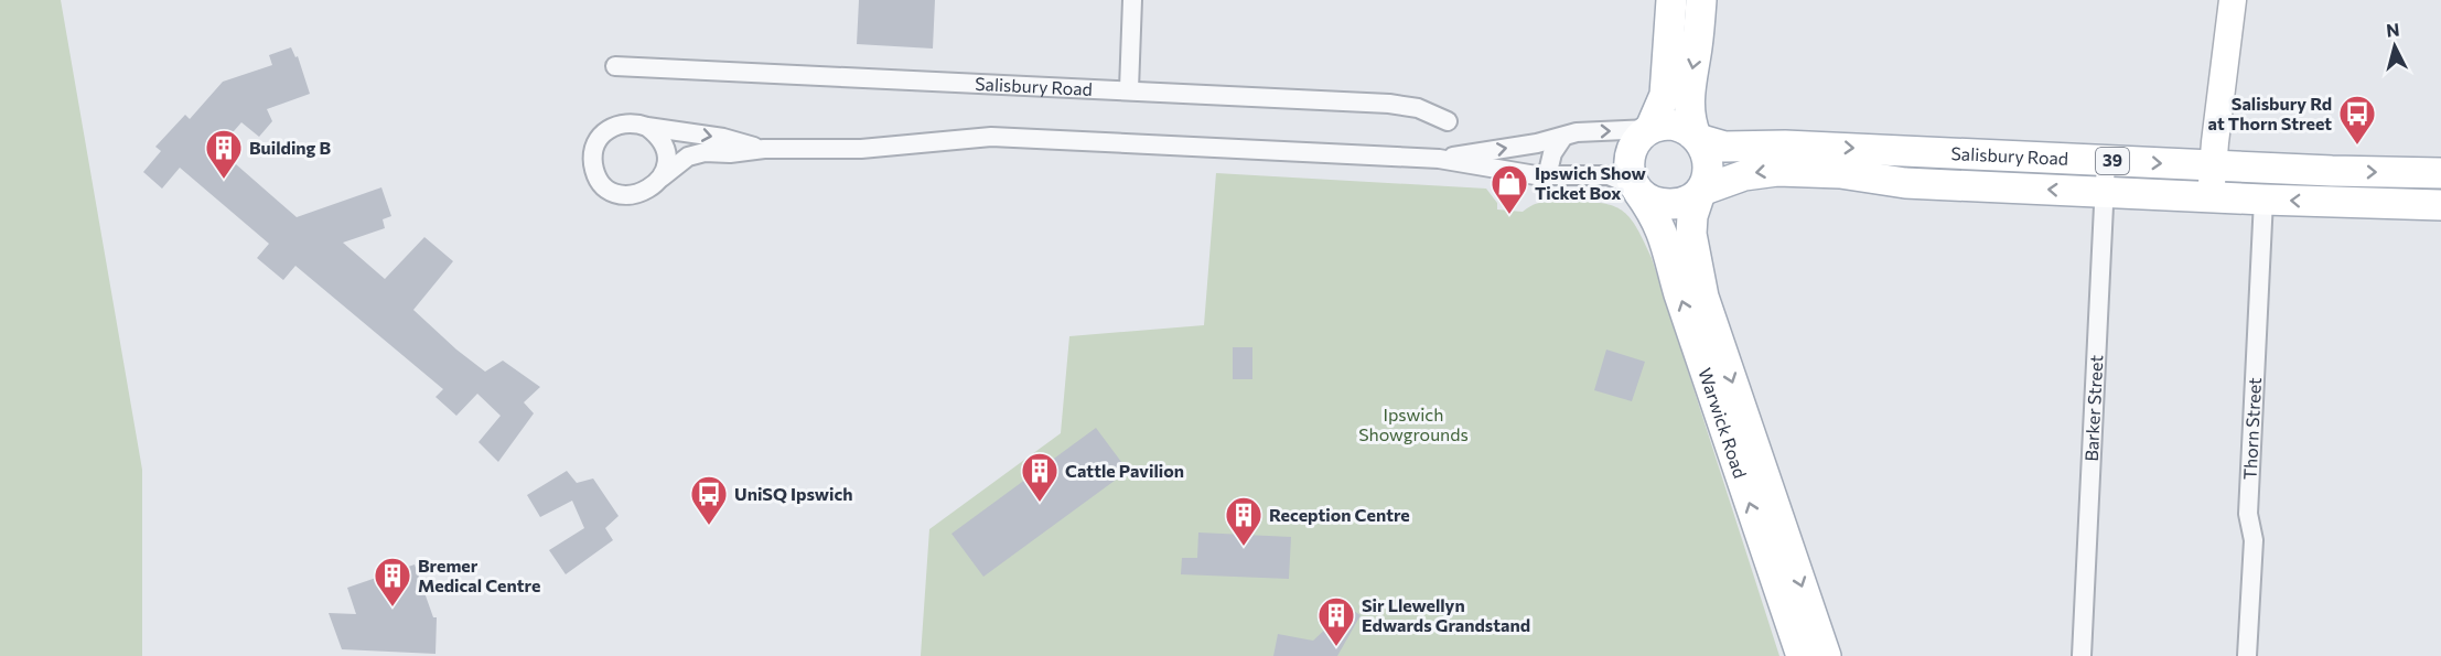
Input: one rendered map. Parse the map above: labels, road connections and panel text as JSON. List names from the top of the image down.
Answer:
{
  "streets": {
    "main road": ["Salisbury Road", "39", "Warwick Road"],
    "street": ["Barker Street", "Thorn Street"]
  },
  "crossings": [
    ["Salisbury Road", "Barker Street"],
    ["Salisbury Road", "Warwick Road"],
    ["Salisbury Road", "Thorn Street"]
  ],
  "parks": ["Ipswich Showgrounds"],
  "places": {
    "bus stop": ["Salisbury Rd at Thorn Street", "UniSQ Ipswich"],
    "building": [
      "Building B",
      "Cattle Pavilion",
      "Reception Centre",
      "Bremer Medical Centre",
      "Sir Llewellyn Edwards Grandstand"
    ],
    "shop": ["Ipswich Show Ticket Box"]
  },
  "north": "top"
}
